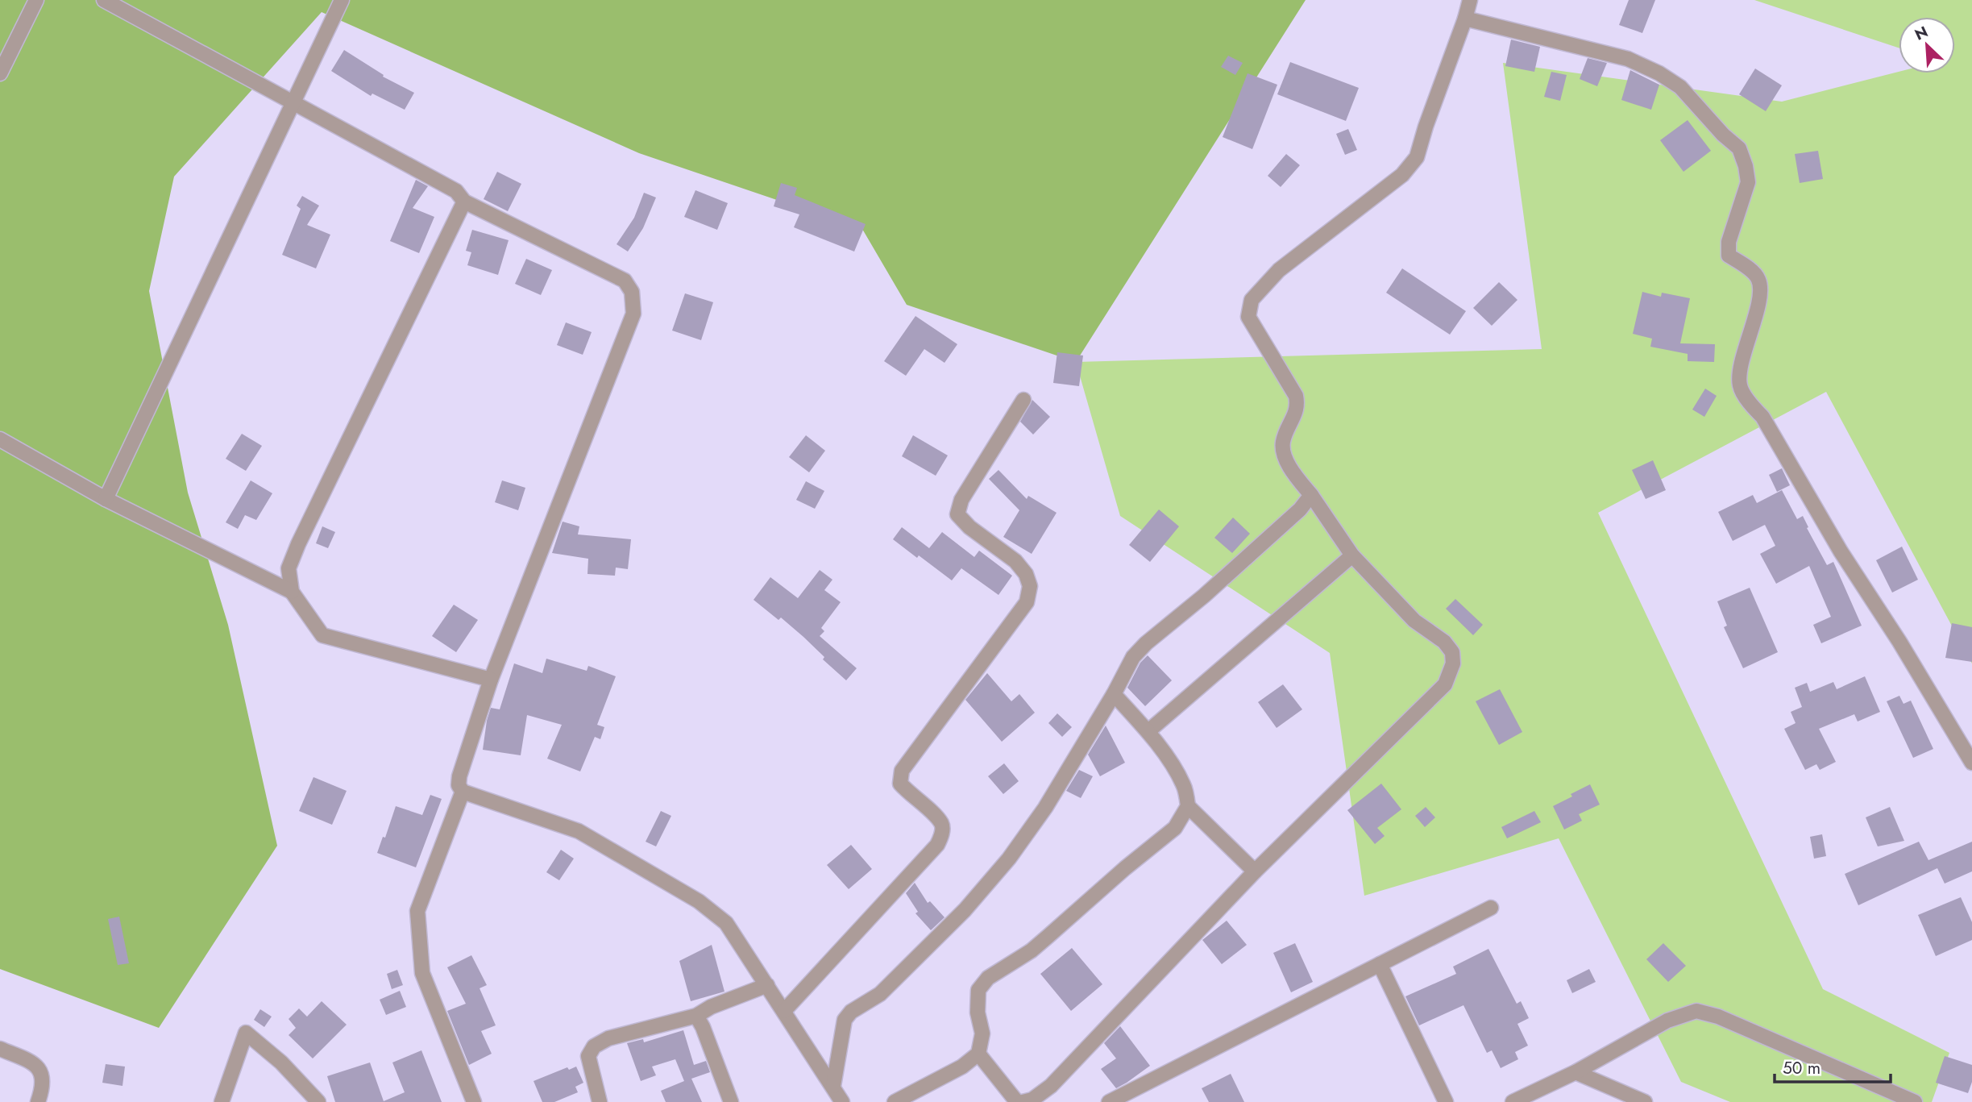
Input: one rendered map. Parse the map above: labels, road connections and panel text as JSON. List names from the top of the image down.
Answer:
{
  "scale_bar": "50 m",
  "north": "top left"
}
